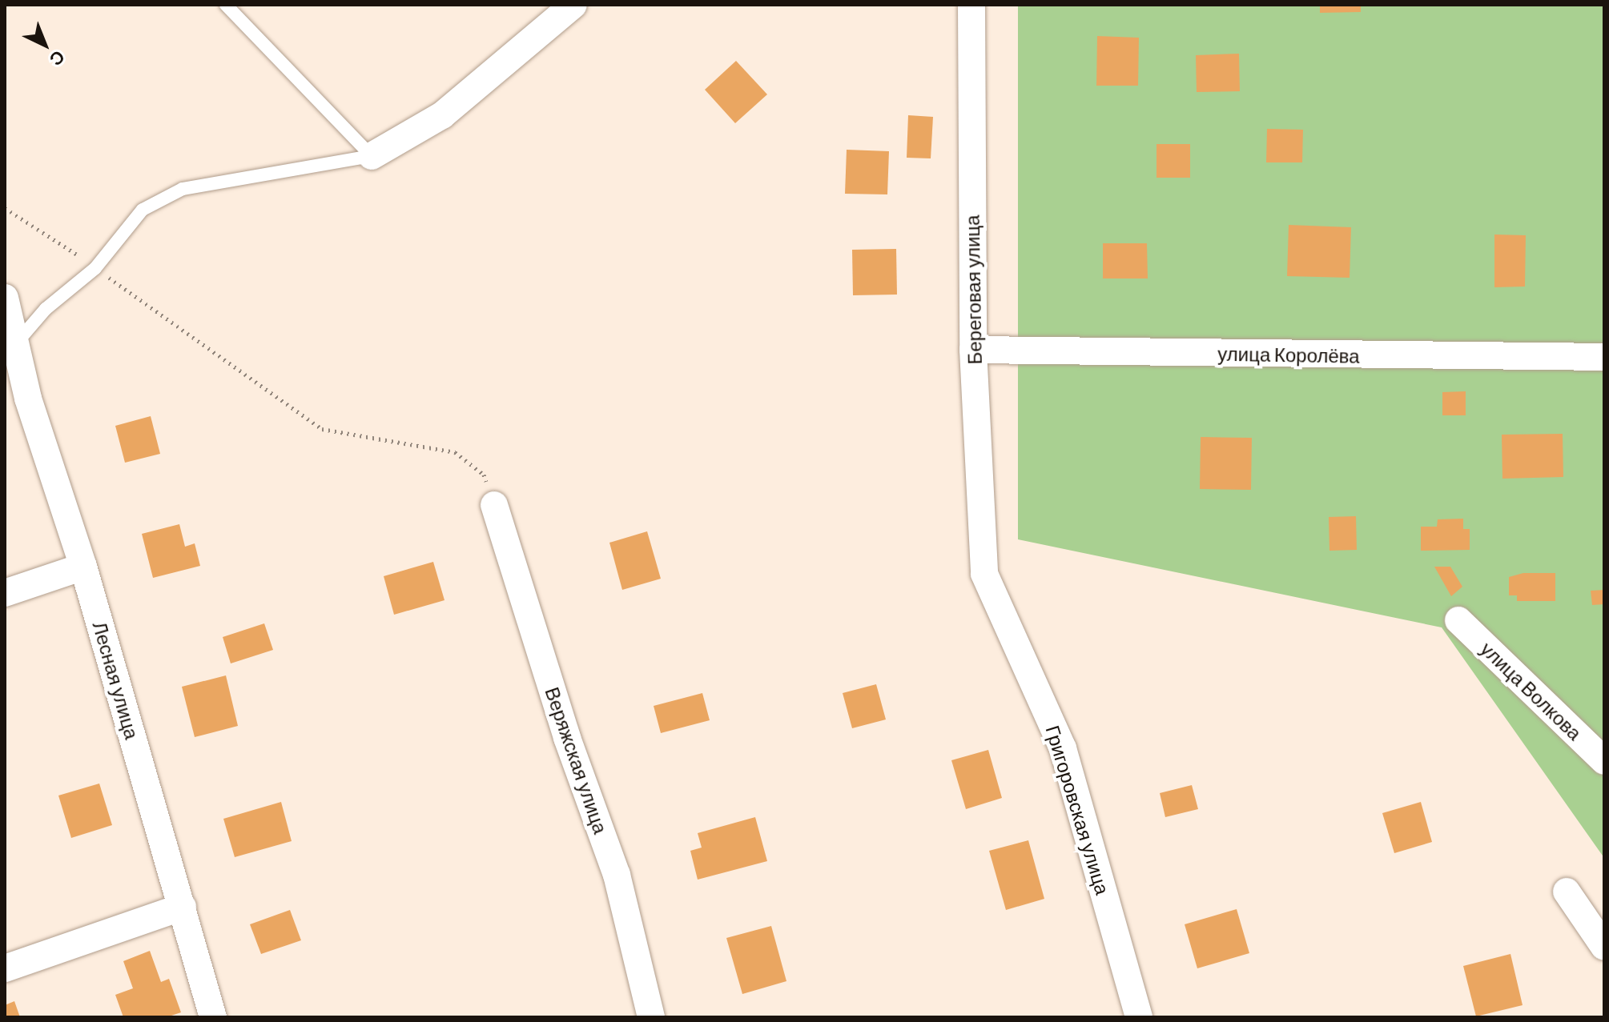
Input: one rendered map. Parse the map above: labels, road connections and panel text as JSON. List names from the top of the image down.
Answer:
{
  "streets": {
    "street": [
      "Береговая улица",
      "улица Королёва",
      "Лесная улица",
      "улица Волкова",
      "Веряжская улица",
      "Григоровская улица"
    ]
  },
  "crossings": [
    ["Береговая улица", "улица Королёва"],
    ["Береговая улица", "Григоровская улица"]
  ],
  "north": "bottom right"
}
